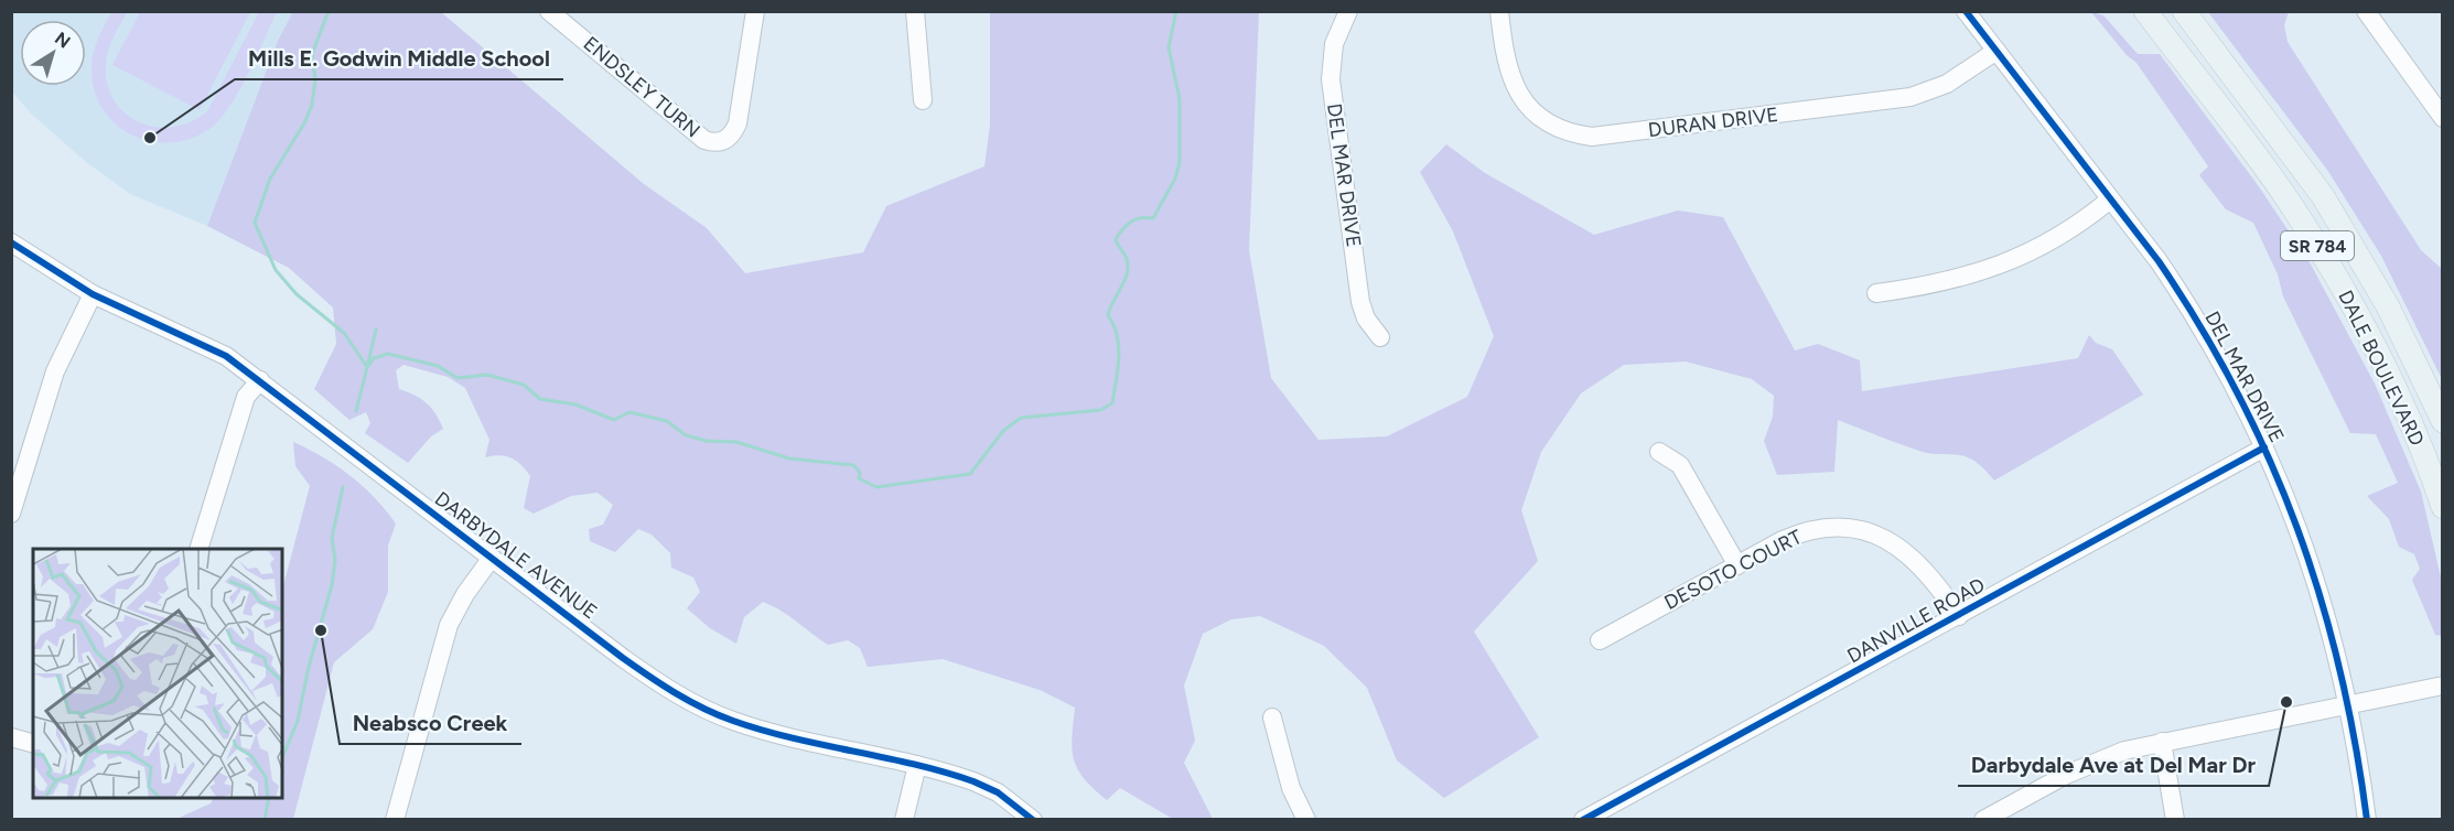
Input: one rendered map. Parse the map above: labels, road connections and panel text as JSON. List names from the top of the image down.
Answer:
{
  "streets": {
    "main road": ["SR 784", "DALE BOULEVARD"],
    "street": [
      "ENDSLEY TURN",
      "DURAN DRIVE",
      "DEL MAR DRIVE",
      "DARBYDALE AVENUE",
      "DESOTO COURT",
      "DANVILLE ROAD"
    ]
  },
  "crossings": [
    ["DURAN DRIVE", "DEL MAR DRIVE"],
    ["DEL MAR DRIVE", "DANVILLE ROAD"],
    ["DESOTO COURT", "DANVILLE ROAD"]
  ],
  "places": ["Mills E. Godwin Middle School", "Neabsco Creek", "Darbydale Ave at Del Mar Dr"],
  "north": "top right"
}
